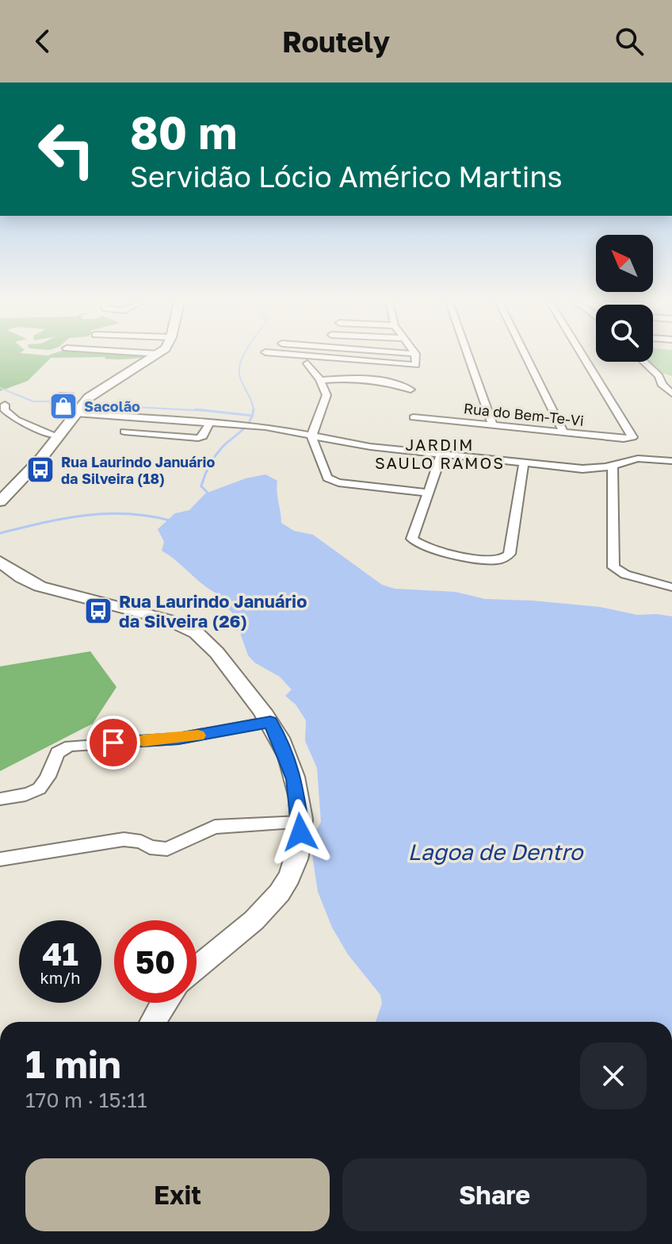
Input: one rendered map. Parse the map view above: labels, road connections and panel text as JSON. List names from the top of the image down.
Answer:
{
  "streets": {
    "street": ["Rua do Bem-Te-Vi"]
  },
  "districts": ["JARDIM SAULO RAMOS"],
  "water": ["Lagoa de Dentro"],
  "places": {
    "shop": ["Sacolão"],
    "bus stop": ["Rua Laurindo Januário da Silveira (18)", "Rua Laurindo Januário da Silveira (26)"]
  },
  "north": "top left",
  "page": {
    "header": "Routely",
    "turn": ["80 m", "Servidão Lócio Américo Martins"],
    "speed": "41 km/h",
    "limit": "50",
    "heading": ["1 min", "170 m · 15:11"],
    "buttons": ["Exit", "Share"]
  }
}
